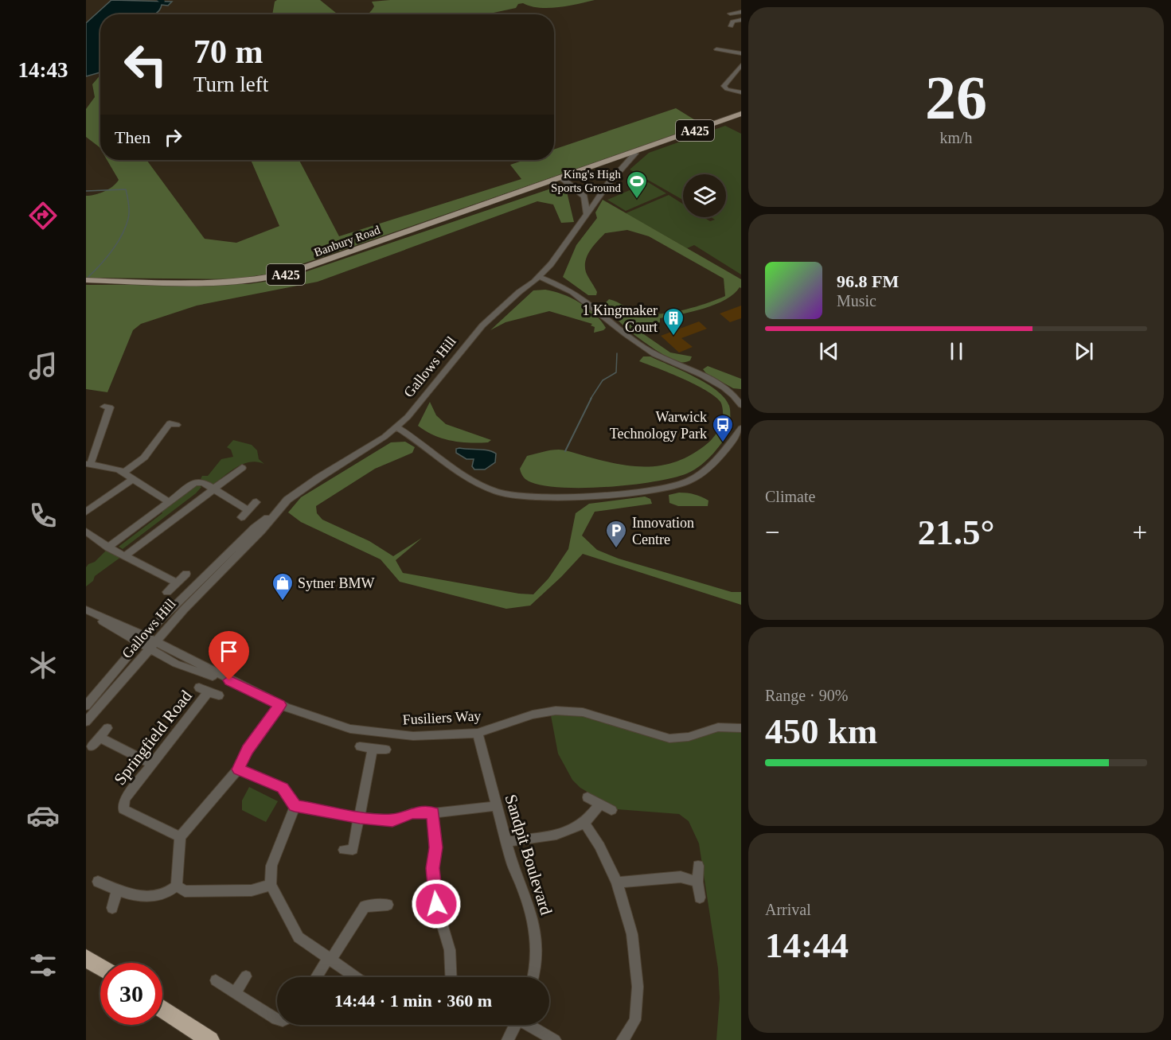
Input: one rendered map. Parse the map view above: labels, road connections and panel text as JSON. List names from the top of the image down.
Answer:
{
  "streets": {
    "main road": ["A425", "Banbury Road"],
    "street": [
      "Gallows Hill",
      "Fusiliers Way",
      "Springfield Road",
      "Sandpit Boulevard"
    ]
  },
  "crossings": [
    ["Banbury Road", "Gallows Hill"],
    ["Gallows Hill", "Fusiliers Way"],
    ["Fusiliers Way", "Sandpit Boulevard"]
  ],
  "places": {
    "sports": ["King's High Sports Ground"],
    "building": ["1 Kingmaker Court"],
    "bus stop": ["Warwick Technology Park"],
    "parking": ["Innovation Centre"],
    "shop": ["Sytner BMW"]
  },
  "page": {
    "tabs": "14:43",
    "tile": [
      ["26", "km/h"],
      "Climate",
      ["Range · 90%", "450 km"],
      ["Arrival", "14:44"]
    ],
    "turn": ["70 m", "Turn left"],
    "then": "Then",
    "song": ["96.8 FM", "Music"],
    "heat": ["−", "21.5°", "+"],
    "limit": "30",
    "trip": "14:44 · 1 min · 360 m"
  }
}
